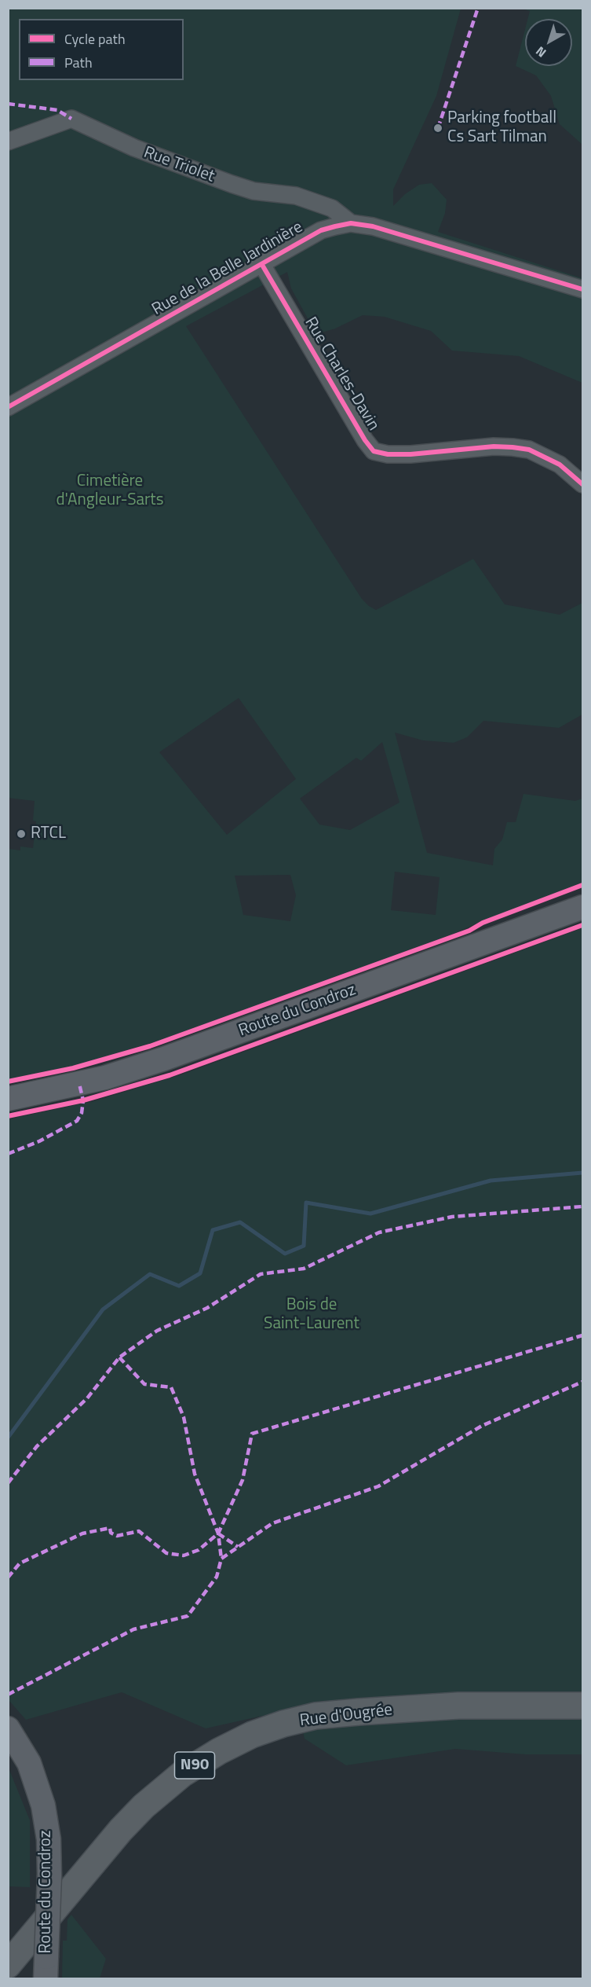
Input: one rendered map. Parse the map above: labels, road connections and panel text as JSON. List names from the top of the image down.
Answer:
{
  "streets": {
    "main road": ["Route du Condroz", "Rue d'Ougrée", "N90"],
    "street": ["Rue Triolet", "Rue de la Belle Jardinière", "Rue Charles-Davin"]
  },
  "crossings": [
    ["Rue Triolet", "Rue de la Belle Jardinière"],
    ["Rue de la Belle Jardinière", "Rue Charles-Davin"]
  ],
  "parks": ["Cimetière d'Angleur-Sarts", "Bois de Saint-Laurent"],
  "places": ["Parking football Cs Sart Tilman", "RTCL"],
  "legend": ["Cycle path", "Path"],
  "north": "bottom left"
}
